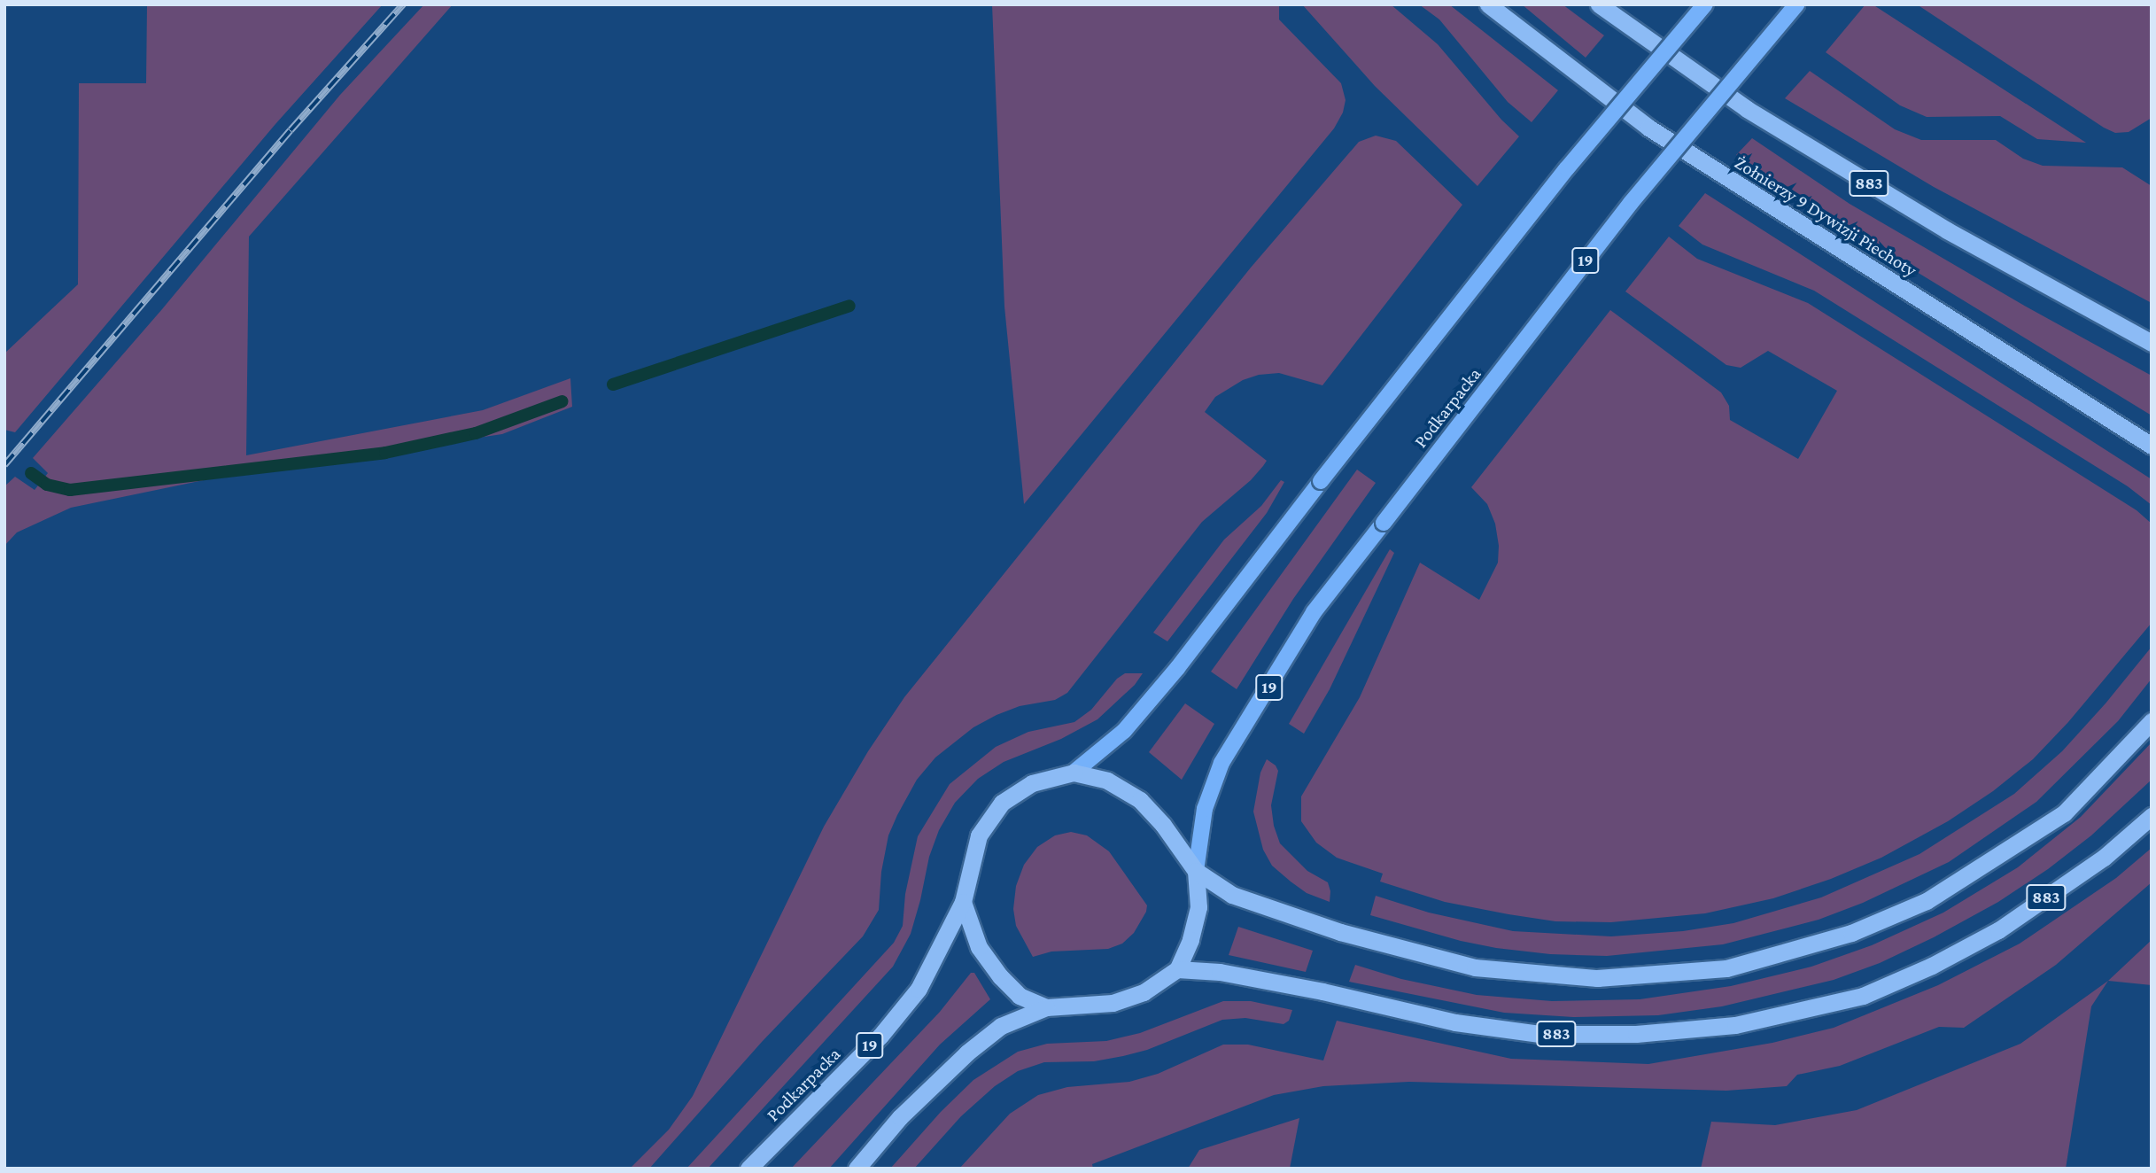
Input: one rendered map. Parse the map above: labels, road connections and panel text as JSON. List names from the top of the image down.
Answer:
{
  "streets": {
    "highway": [
      "883",
      "Żołnierzy 9 Dywizji Piechoty",
      "19",
      "Podkarpacka"
    ]
  },
  "crossings": [
    ["883", "19"],
    ["19", "Podkarpacka"]
  ]
}
